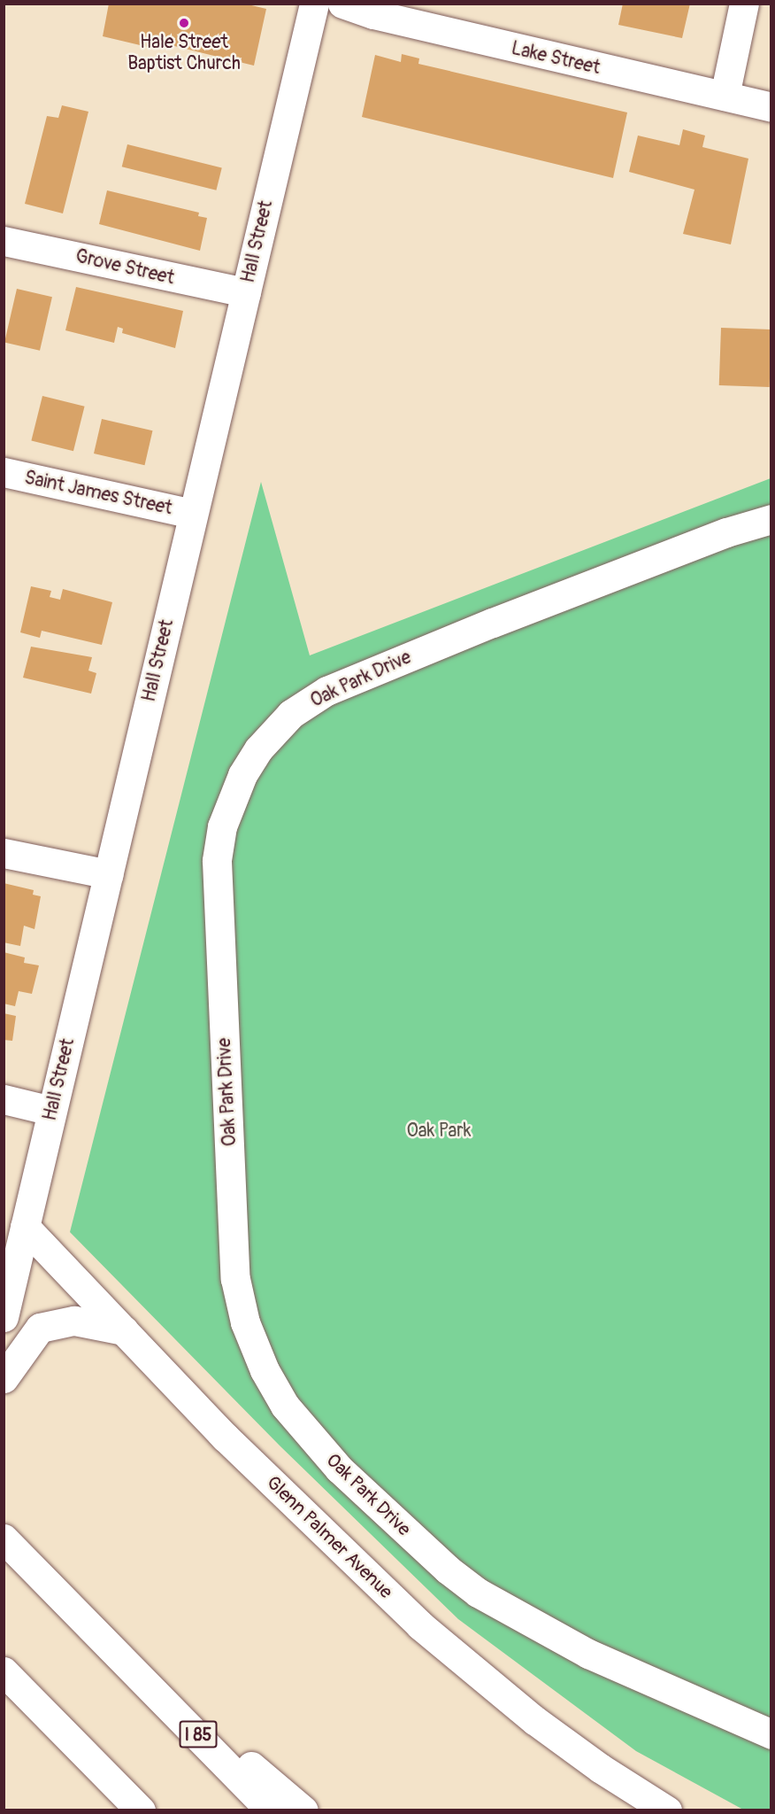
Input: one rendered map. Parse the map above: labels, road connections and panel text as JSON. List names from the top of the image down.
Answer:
{
  "streets": {
    "main road": [
      "Lake Street",
      "Hall Street",
      "Grove Street",
      "Saint James Street",
      "Oak Park Drive",
      "Glenn Palmer Avenue",
      "I 85"
    ]
  },
  "crossings": [
    ["Hall Street", "Grove Street"],
    ["Hall Street", "Saint James Street"],
    ["Hall Street", "Glenn Palmer Avenue"]
  ],
  "parks": ["Oak Park"],
  "places": ["Hale Street Baptist Church"]
}
